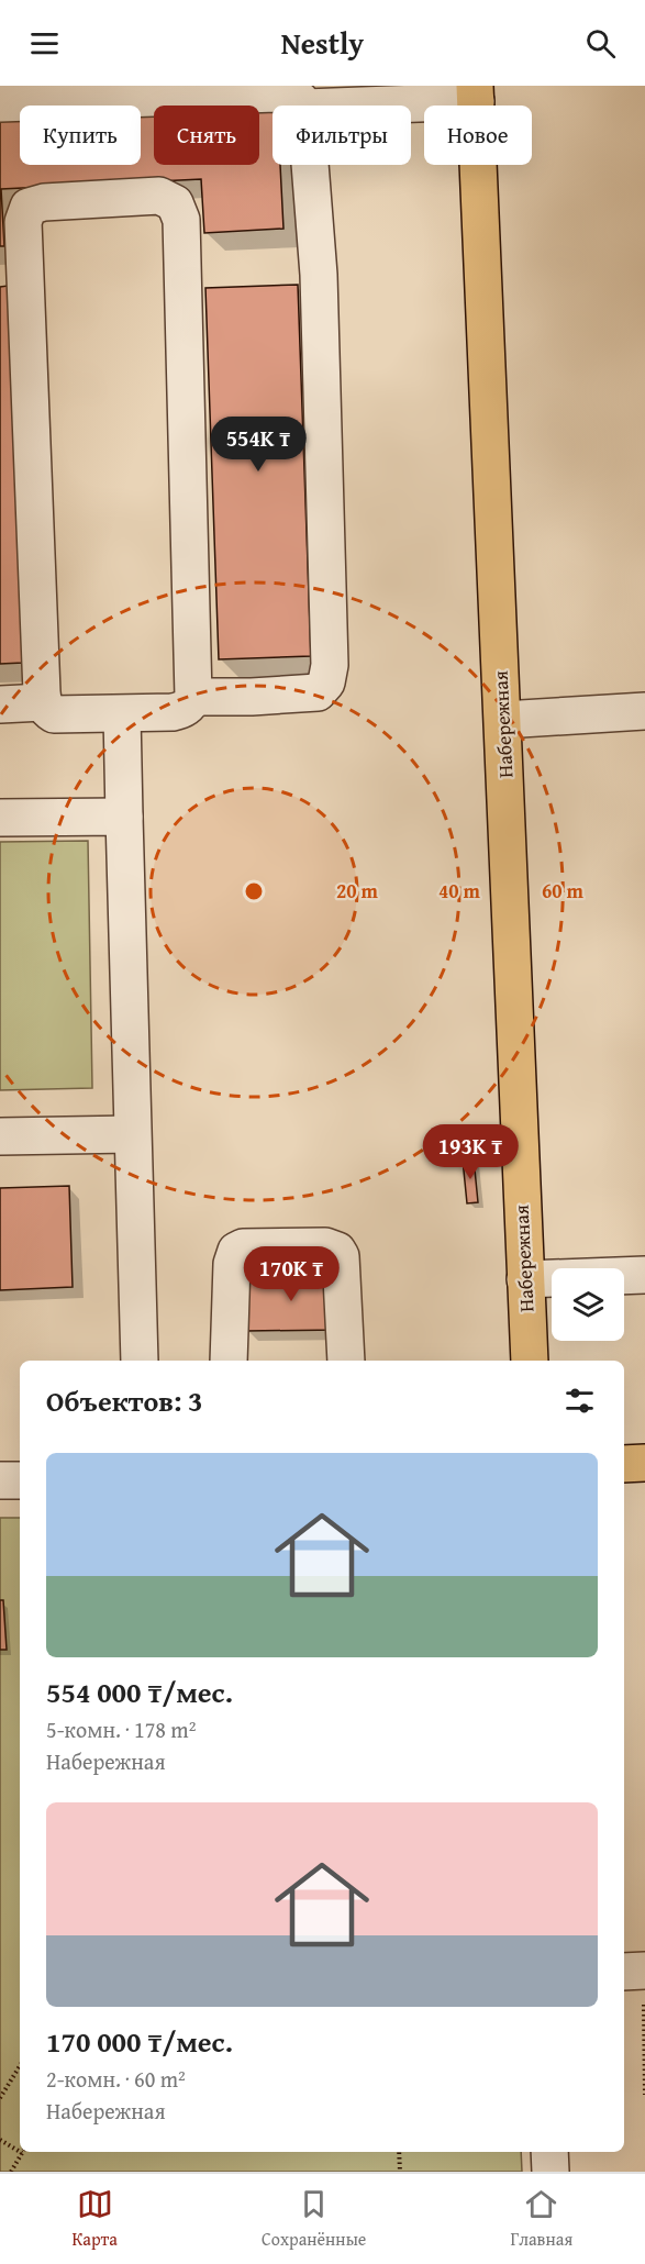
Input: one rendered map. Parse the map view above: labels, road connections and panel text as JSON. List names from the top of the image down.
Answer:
{
  "streets": {
    "main road": ["Набережная"]
  },
  "page": {
    "header": "Nestly",
    "chip": [
      "Купить",
      "Снять",
      "Фильтры",
      "Новое"
    ],
    "price": ["554K ₸", "193K ₸", "170K ₸"],
    "heading": "Объектов: 3",
    "list": [
      {
        "name": "554 000 ₸/мес.",
        "note": "5-комн. · 178 m² · Набережная"
      },
      {
        "name": "170 000 ₸/мес.",
        "note": "2-комн. · 60 m² · Набережная"
      }
    ],
    "tabs": ["Карта", "Сохранённые", "Главная"]
  },
  "rings": ["20 m", "40 m", "60 m"]
}
